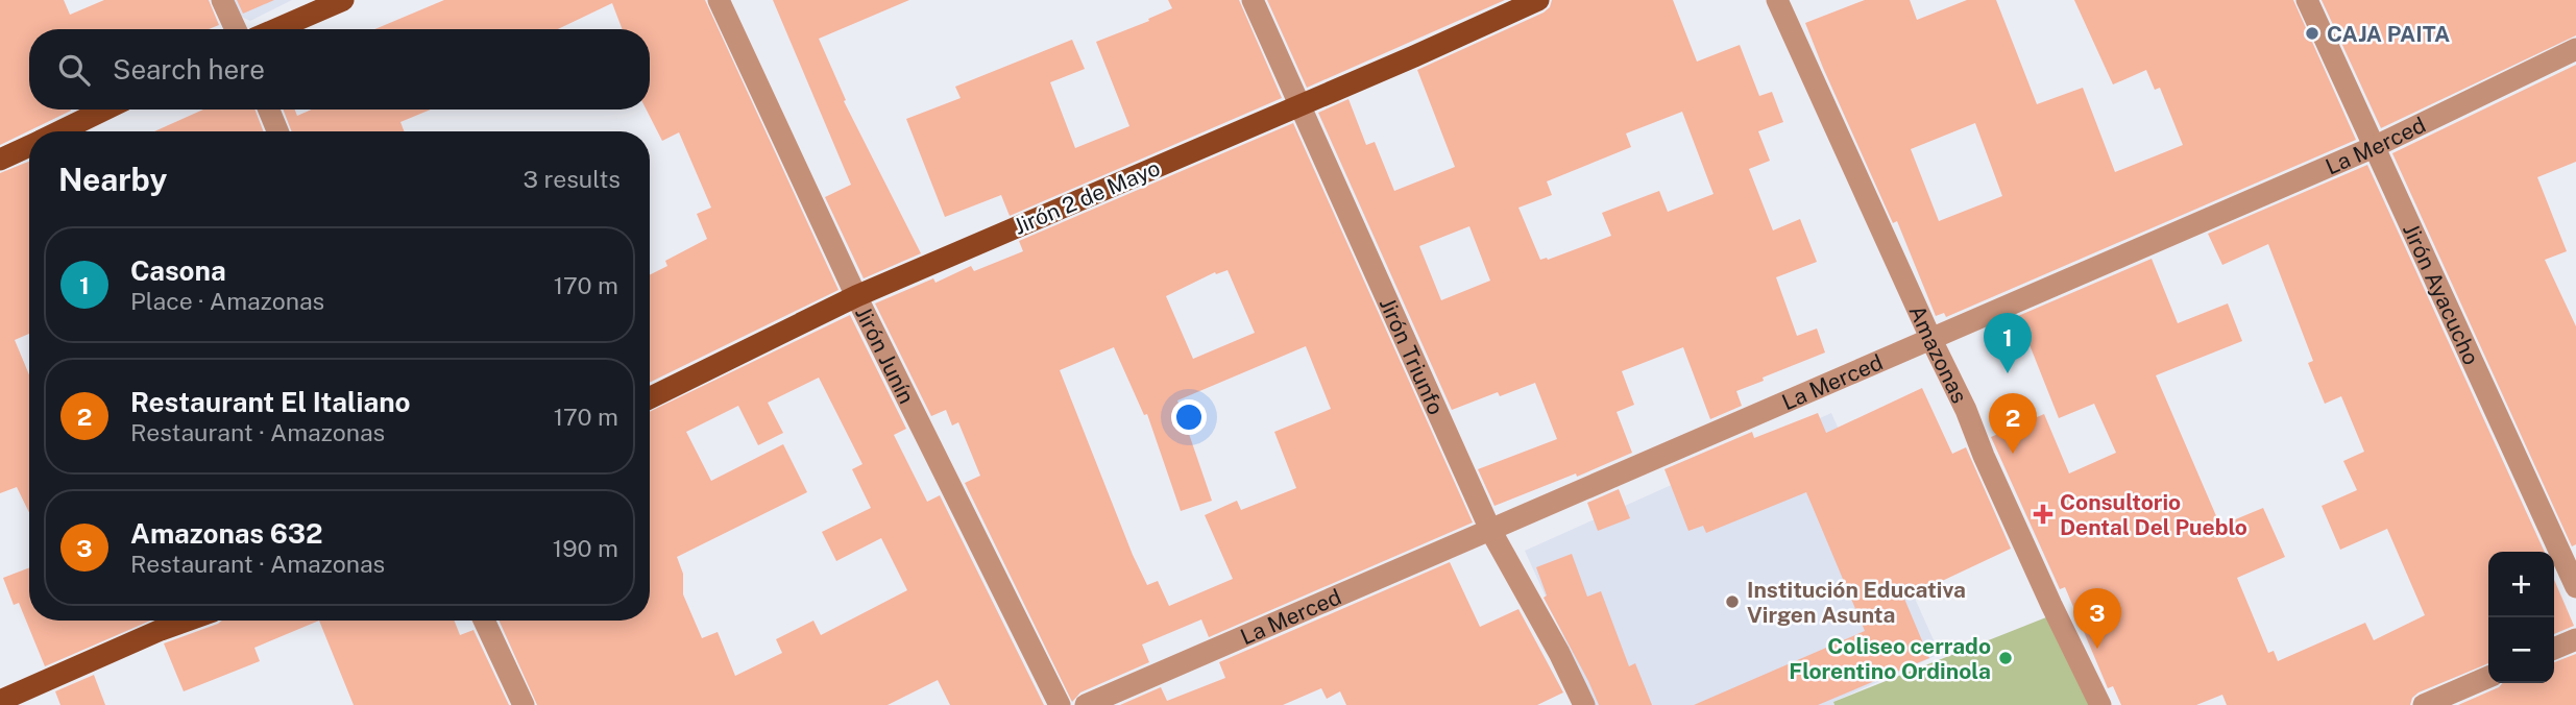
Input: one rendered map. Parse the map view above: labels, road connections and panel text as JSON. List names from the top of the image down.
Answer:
{
  "streets": {
    "main road": ["Jirón 2 de Mayo"],
    "street": [
      "La Merced",
      "Jirón Ayacucho",
      "Amazonas",
      "Jirón Junín",
      "Jirón Triunfo"
    ]
  },
  "crossings": [
    ["La Merced", "Jirón Ayacucho"],
    ["La Merced", "Amazonas"],
    ["La Merced", "Jirón Triunfo"],
    ["Jirón 2 de Mayo", "Jirón Junín"],
    ["Jirón 2 de Mayo", "Jirón Triunfo"]
  ],
  "places": {
    "other": ["CAJA PAITA", "Institución Educativa Virgen Asunta", "Coliseo cerrado Florentino Ordinola"],
    "health": ["Consultorio Dental Del Pueblo"]
  },
  "page": {
    "search": "Search here",
    "heading": ["Nearby", "3 results"],
    "list": [
      {
        "mark": "1",
        "name": "Casona",
        "note": "Place · Amazonas",
        "value": "170 m"
      },
      {
        "mark": "2",
        "name": "Restaurant El Italiano",
        "note": "Restaurant · Amazonas",
        "value": "170 m"
      },
      {
        "mark": "3",
        "name": "Amazonas 632",
        "note": "Restaurant · Amazonas",
        "value": "190 m"
      }
    ],
    "pins": ["1", "2", "3"],
    "map_buttons": ["+", "−"]
  }
}
